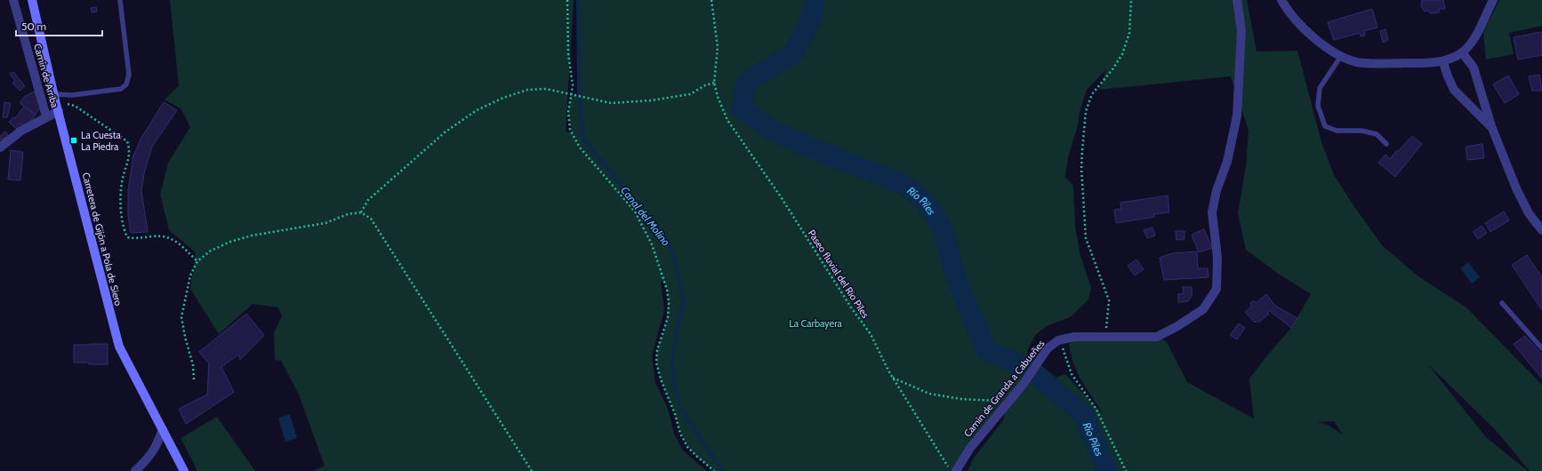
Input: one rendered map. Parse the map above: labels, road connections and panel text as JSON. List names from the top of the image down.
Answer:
{
  "streets": {
    "street": ["Camín de Arriba", "Carretera de Gijón a Pola de Siero", "Camín de Granda a Cabueñes"],
    "path": ["Paseo fluvial del Rio Piles"]
  },
  "crossings": [
    ["Paseo fluvial del Rio Piles", "Camín de Granda a Cabueñes"]
  ],
  "water": ["Río Piles", "Canal del Molino"],
  "parks": ["La Carbayera"],
  "places": {
    "transit": ["La Cuesta La Piedra"]
  },
  "scale_bar": "50 m"
}
